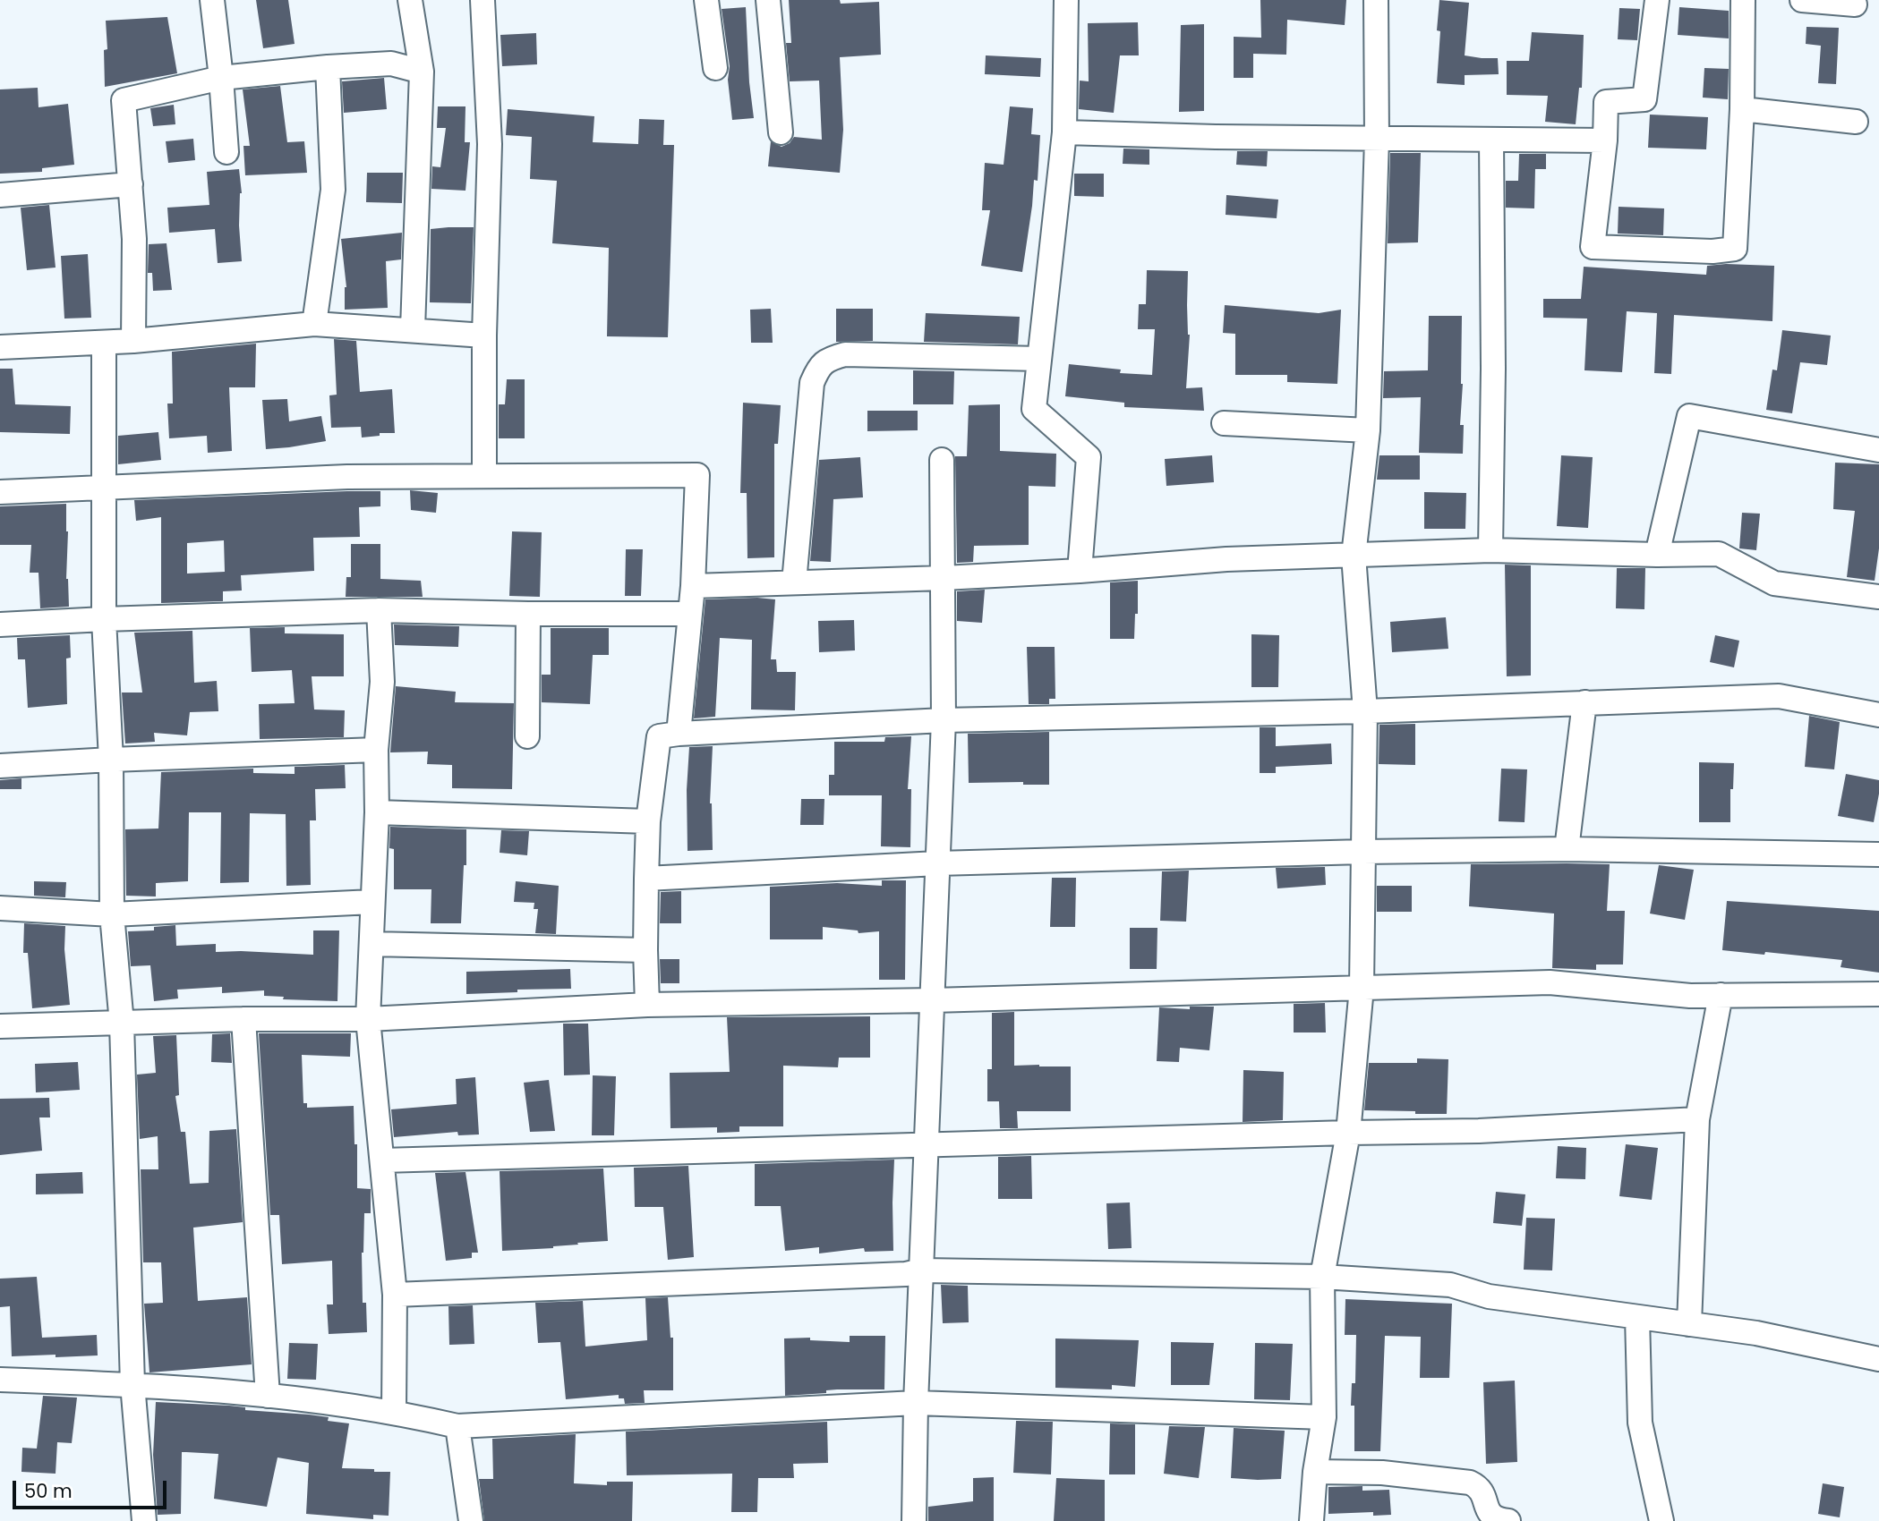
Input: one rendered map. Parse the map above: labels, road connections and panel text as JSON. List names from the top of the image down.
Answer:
{
  "scale_bar": "50 m"
}
